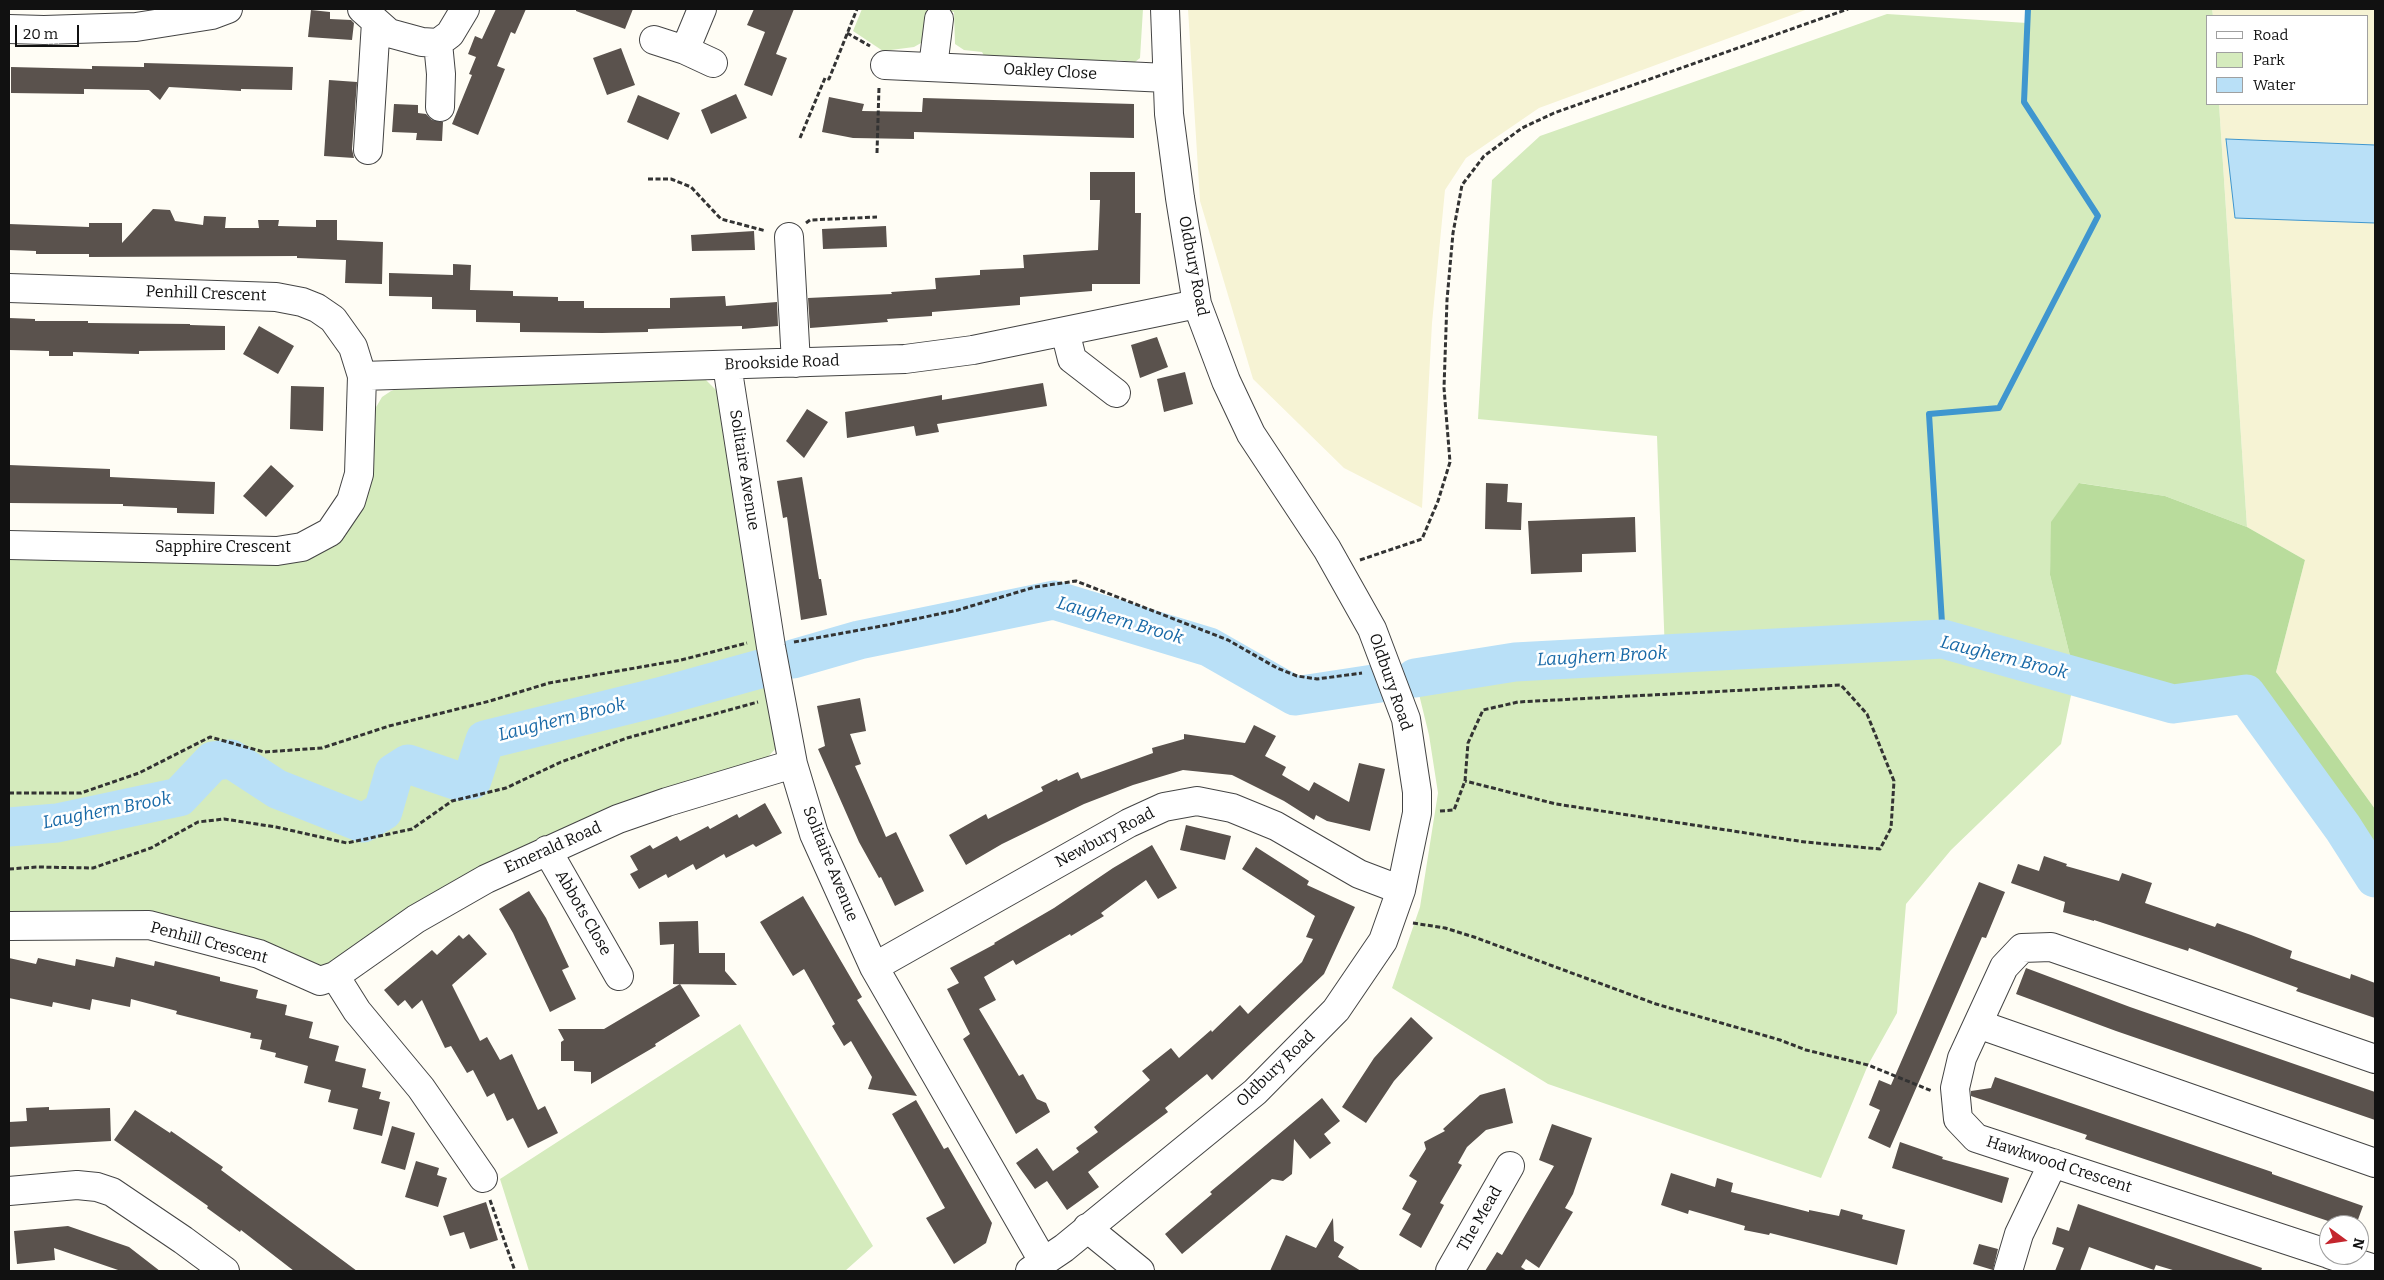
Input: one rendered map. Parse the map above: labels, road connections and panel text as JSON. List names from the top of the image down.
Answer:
{
  "streets": {
    "street": [
      "Oakley Close",
      "Oldbury Road",
      "Penhill Crescent",
      "Brookside Road",
      "Solitaire Avenue",
      "Sapphire Crescent",
      "Newbury Road",
      "Emerald Road",
      "Abbots Close",
      "Hawkwood Crescent",
      "The Mead"
    ]
  },
  "crossings": [
    ["Oakley Close", "Oldbury Road"],
    ["Oldbury Road", "Brookside Road"],
    ["Oldbury Road", "Solitaire Avenue"],
    ["Oldbury Road", "Newbury Road"],
    ["Penhill Crescent", "Brookside Road"],
    ["Penhill Crescent", "Sapphire Crescent"],
    ["Penhill Crescent", "Emerald Road"],
    ["Brookside Road", "Solitaire Avenue"],
    ["Brookside Road", "Sapphire Crescent"],
    ["Solitaire Avenue", "Newbury Road"],
    ["Solitaire Avenue", "Emerald Road"],
    ["Emerald Road", "Abbots Close"]
  ],
  "water": ["Laughern Brook"],
  "legend": ["Road", "Park", "Water"],
  "scale_bar": "20 m",
  "north": "right"
}
